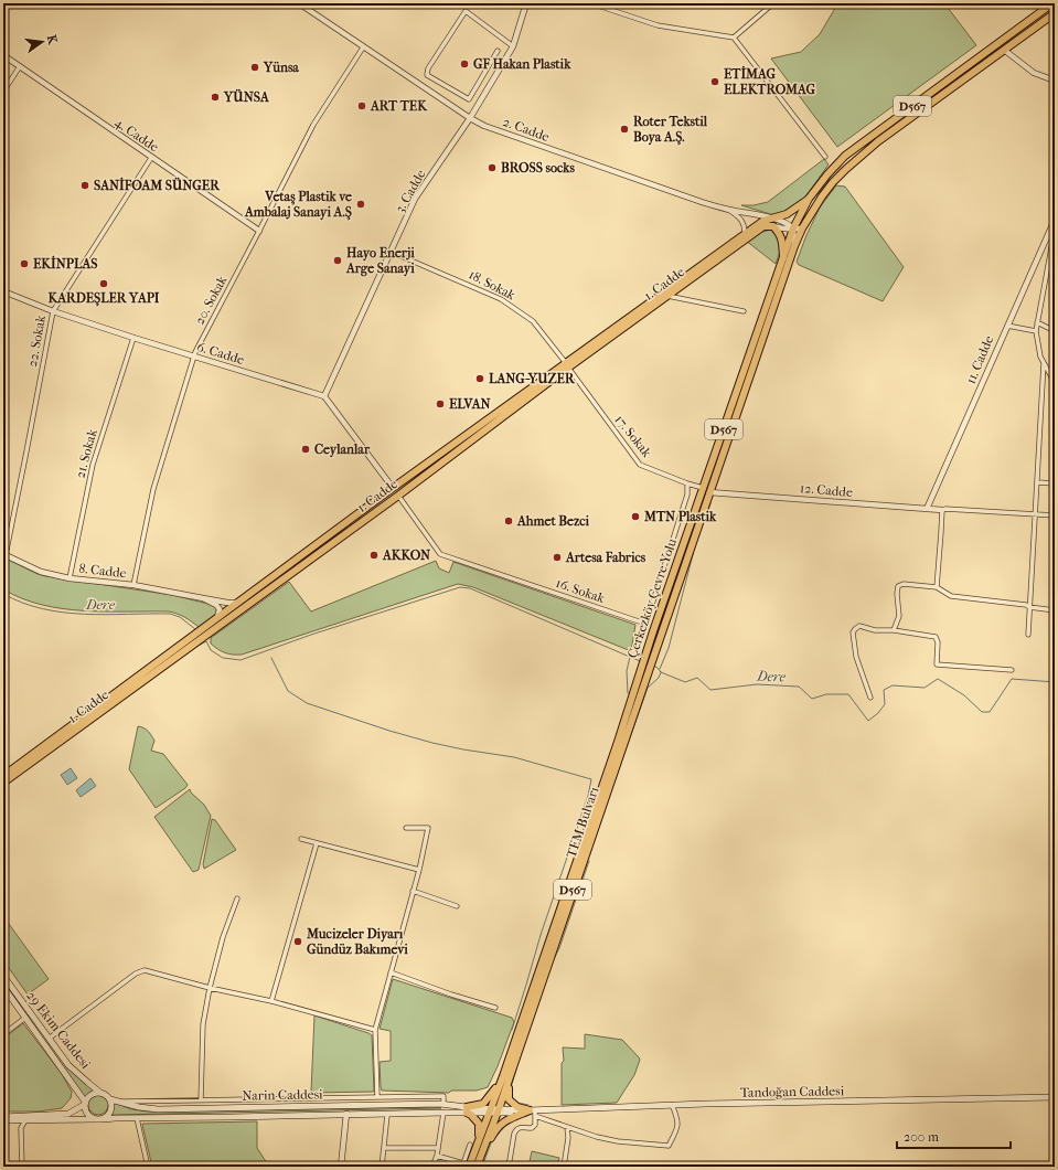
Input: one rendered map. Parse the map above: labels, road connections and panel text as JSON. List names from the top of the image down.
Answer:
{
  "streets": {
    "main road": [
      "D567",
      "1. Cadde",
      "Çerkezköy Çevre Yolu",
      "TEM Bulvarı",
      "29 Ekim Caddesi",
      "Tandoğan Caddesi",
      "Narin Caddesi"
    ],
    "street": [
      "2. Cadde",
      "4. Cadde",
      "3. Cadde",
      "18. Sokak",
      "20. Sokak",
      "22. Sokak",
      "6. Cadde",
      "11. Cadde",
      "17. Sokak",
      "21. Sokak",
      "12. Cadde",
      "8. Cadde",
      "16. Sokak"
    ]
  },
  "crossings": [
    ["D567", "12. Cadde"],
    ["D567", "Çerkezköy Çevre Yolu"],
    ["D567", "TEM Bulvarı"],
    ["D567", "Tandoğan Caddesi"],
    ["2. Cadde", "3. Cadde"],
    ["2. Cadde", "1. Cadde"],
    ["2. Cadde", "20. Sokak"],
    ["4. Cadde", "20. Sokak"],
    ["4. Cadde", "22. Sokak"],
    ["3. Cadde", "18. Sokak"],
    ["3. Cadde", "6. Cadde"],
    ["1. Cadde", "18. Sokak"],
    ["1. Cadde", "17. Sokak"],
    ["1. Cadde", "8. Cadde"],
    ["1. Cadde", "16. Sokak"],
    ["18. Sokak", "17. Sokak"],
    ["20. Sokak", "6. Cadde"],
    ["20. Sokak", "8. Cadde"],
    ["22. Sokak", "6. Cadde"],
    ["22. Sokak", "8. Cadde"],
    ["6. Cadde", "21. Sokak"],
    ["11. Cadde", "12. Cadde"],
    ["17. Sokak", "16. Sokak"],
    ["17. Sokak", "Çerkezköy Çevre Yolu"],
    ["21. Sokak", "8. Cadde"],
    ["12. Cadde", "Çerkezköy Çevre Yolu"],
    ["Çerkezköy Çevre Yolu", "TEM Bulvarı"],
    ["TEM Bulvarı", "Tandoğan Caddesi"],
    ["29 Ekim Caddesi", "Narin Caddesi"],
    ["Tandoğan Caddesi", "Narin Caddesi"]
  ],
  "water": ["Dere"],
  "places": [
    "GF Hakan Plastik",
    "Yünsa",
    "ETİMAG ELEKTROMAG",
    "YÜNSA",
    "ART TEK",
    "Roter Tekstil Boya A.Ş.",
    "BROSS socks",
    "SANİFOAM SÜNGER",
    "Vetaş Plastik ve Ambalaj Sanayi A.Ş",
    "Hayo Enerji Arge Sanayi",
    "EKİNPLAS",
    "KARDEŞLER YAPI",
    "LANG-YUZER",
    "ELVAN",
    "Ceylanlar",
    "MTN Plastik",
    "Ahmet Bezci",
    "AKKON",
    "Artesa Fabrics",
    "Mucizeler Diyarı Gündüz Bakımevi"
  ],
  "scale_bar": "200 m",
  "north": "right"
}
